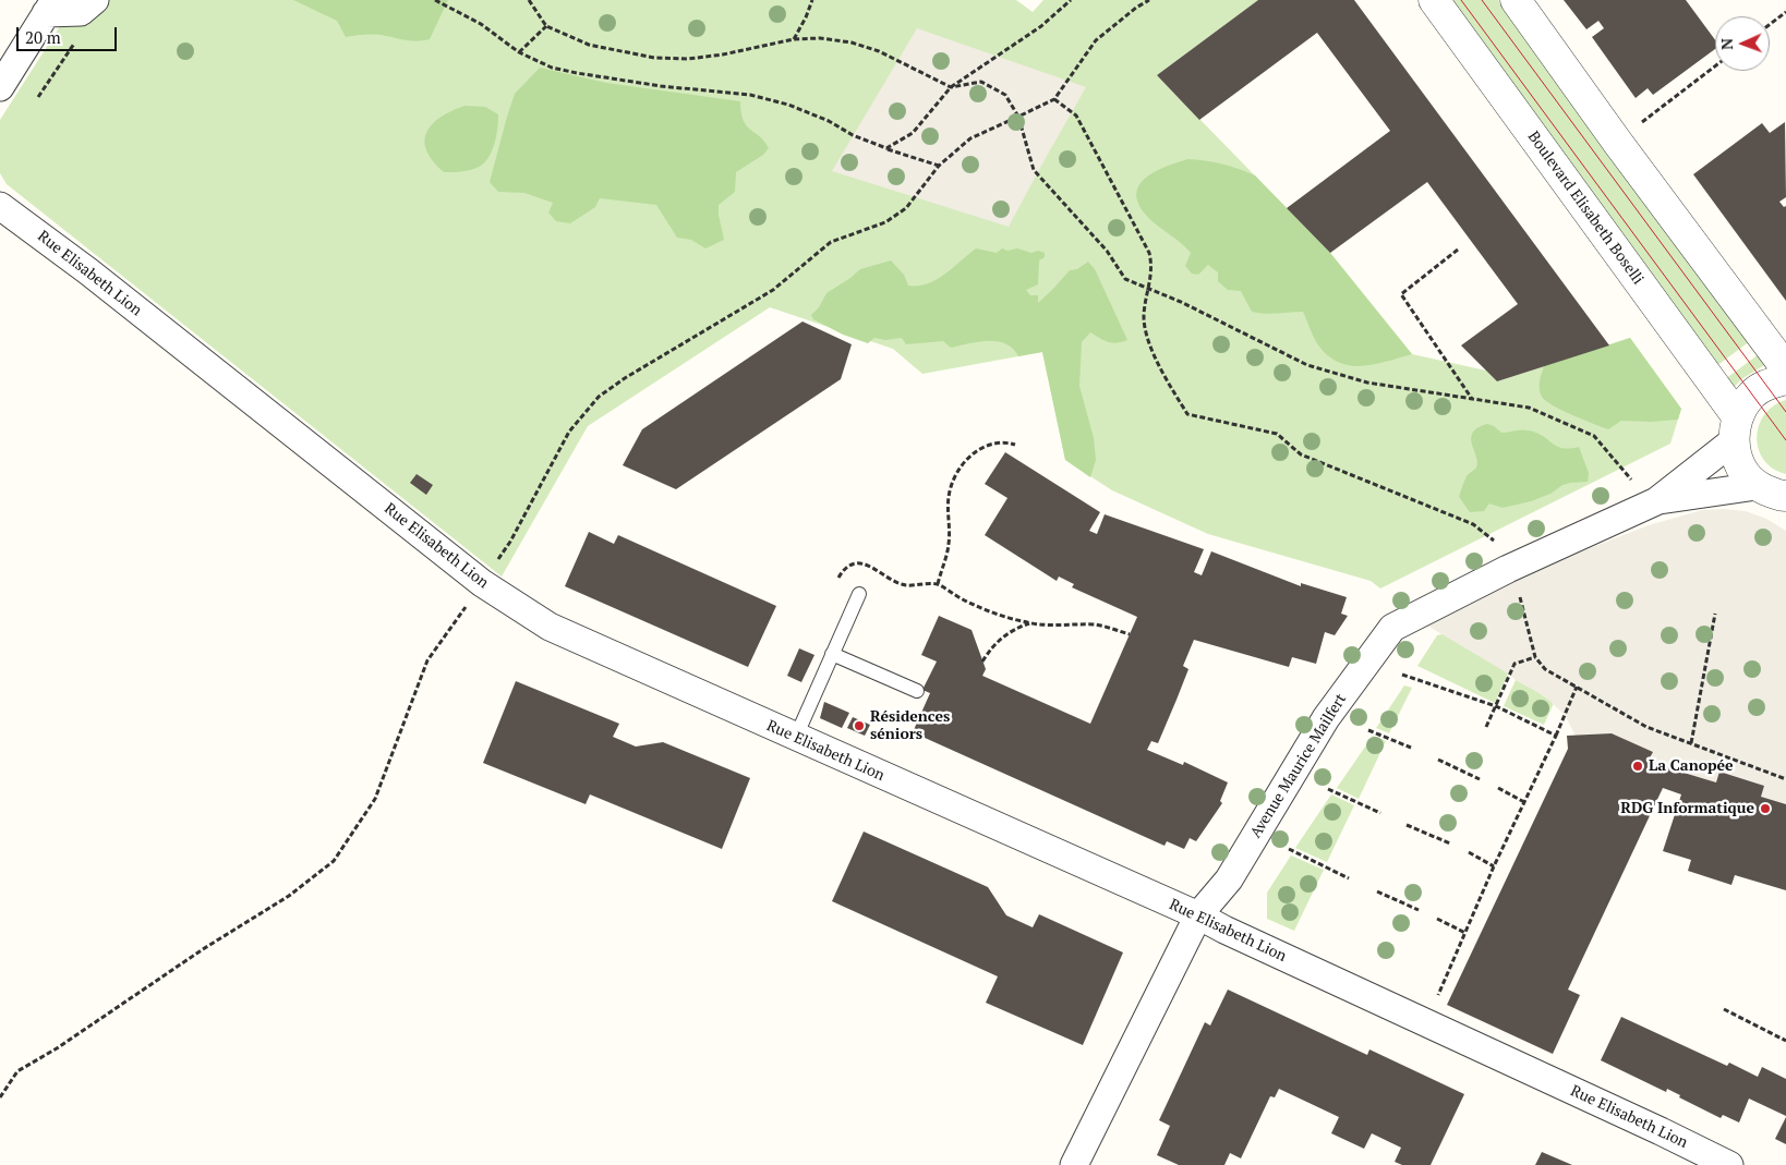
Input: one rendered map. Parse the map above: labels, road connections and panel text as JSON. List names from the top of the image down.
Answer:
{
  "streets": {
    "street": ["Boulevard Elisabeth Boselli", "Rue Elisabeth Lion", "Avenue Maurice Mailfert"]
  },
  "crossings": [
    ["Boulevard Elisabeth Boselli", "Avenue Maurice Mailfert"],
    ["Rue Elisabeth Lion", "Avenue Maurice Mailfert"]
  ],
  "places": ["Résidences séniors", "La Canopée", "RDG Informatique"],
  "scale_bar": "20 m",
  "north": "left"
}
